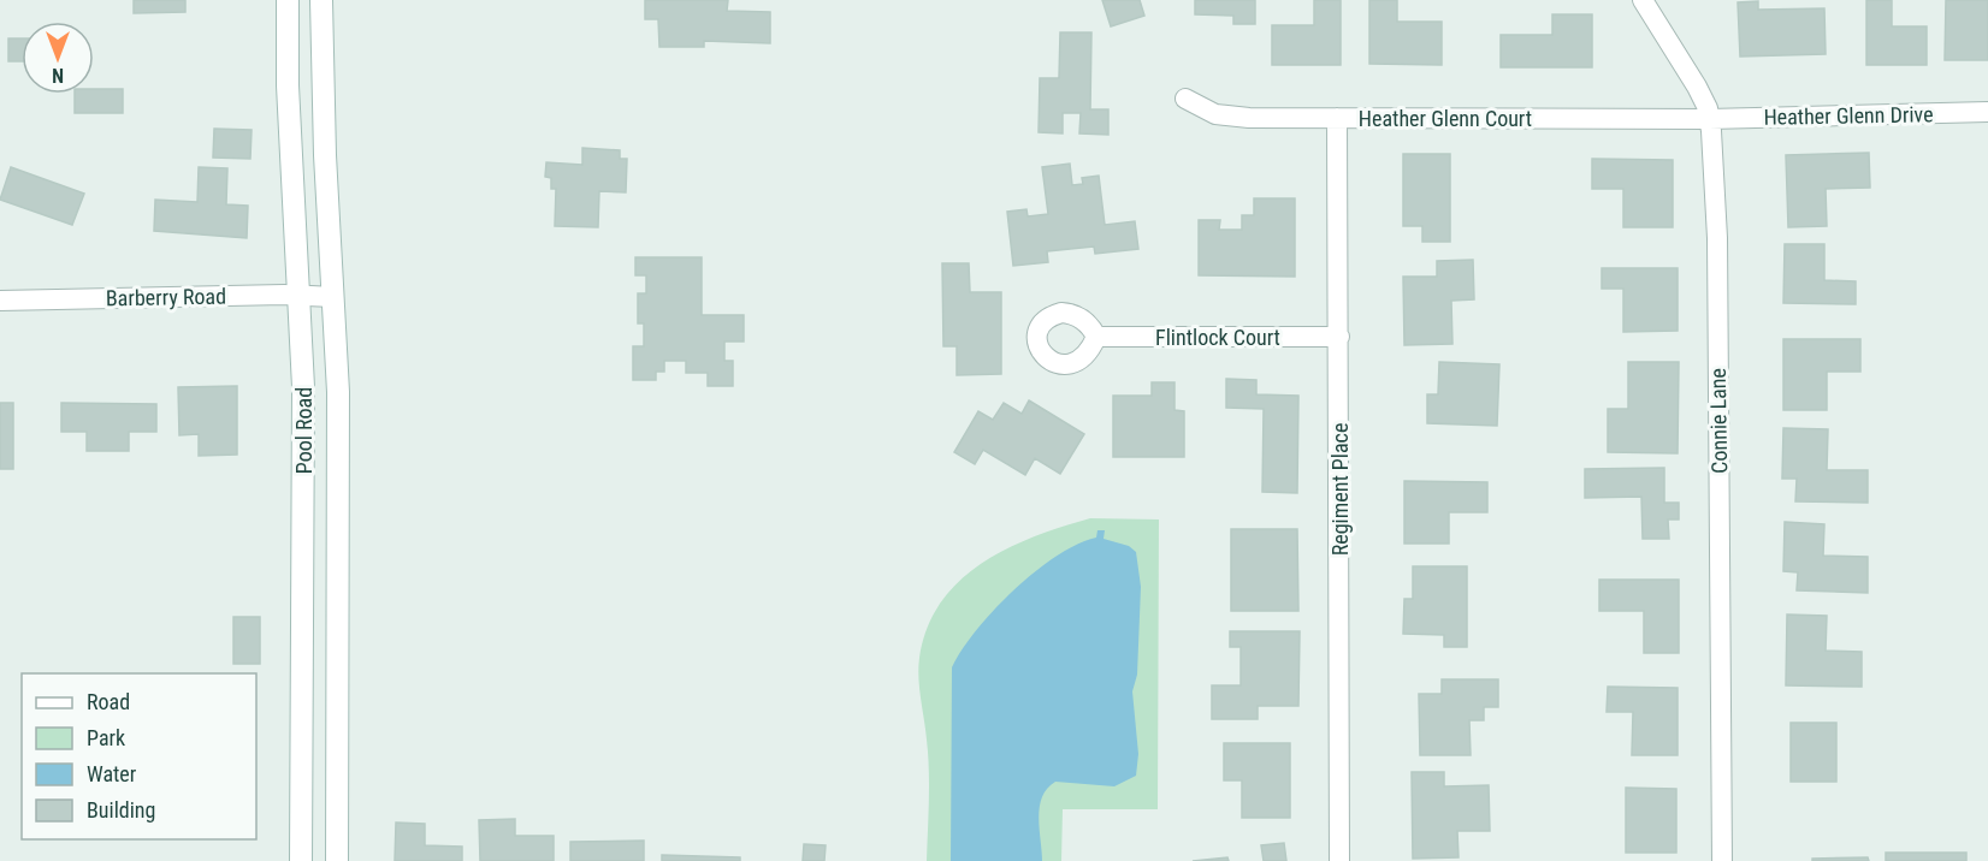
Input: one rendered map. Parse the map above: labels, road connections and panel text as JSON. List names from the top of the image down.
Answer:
{
  "streets": {
    "main road": ["Pool Road"],
    "street": [
      "Heather Glenn Drive",
      "Heather Glenn Court",
      "Barberry Road",
      "Flintlock Court",
      "Connie Lane",
      "Regiment Place"
    ]
  },
  "crossings": [
    ["Heather Glenn Drive", "Heather Glenn Court"],
    ["Heather Glenn Drive", "Connie Lane"],
    ["Heather Glenn Court", "Connie Lane"],
    ["Heather Glenn Court", "Regiment Place"],
    ["Barberry Road", "Pool Road"],
    ["Flintlock Court", "Regiment Place"]
  ],
  "legend": [
    "Road",
    "Park",
    "Water",
    "Building"
  ],
  "north": "bottom"
}
